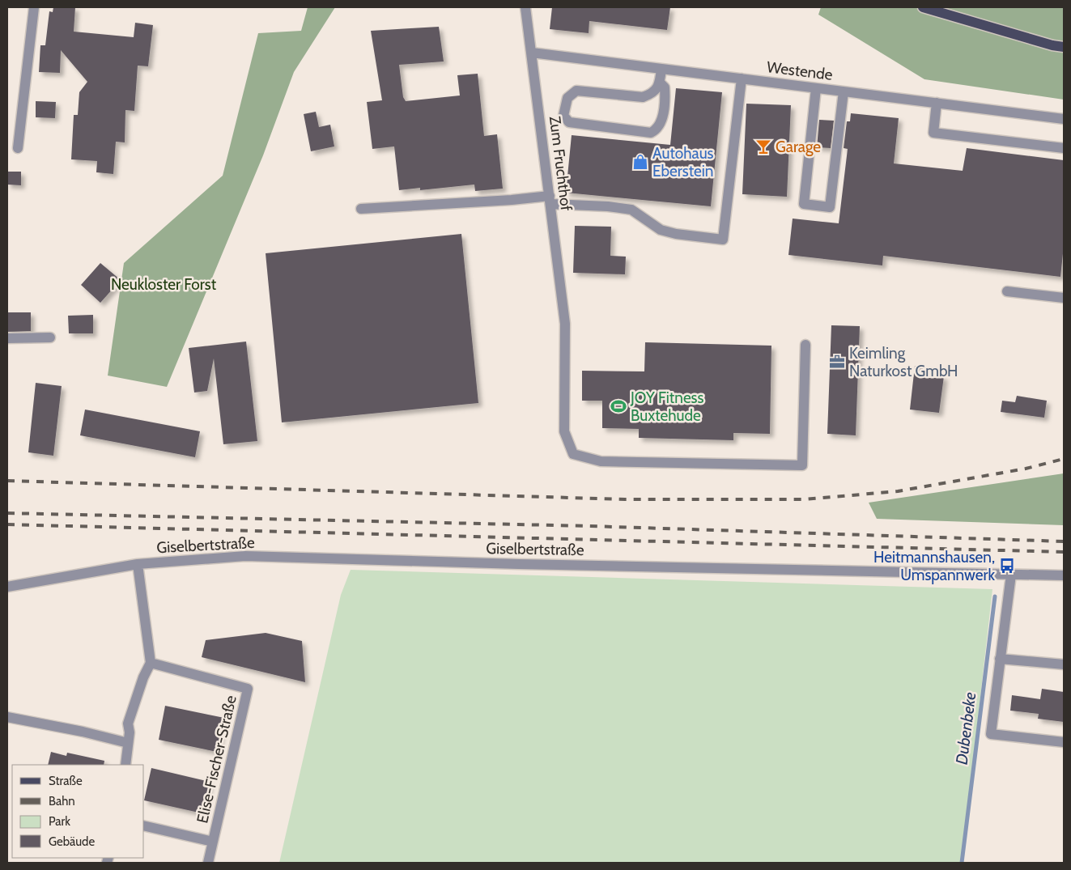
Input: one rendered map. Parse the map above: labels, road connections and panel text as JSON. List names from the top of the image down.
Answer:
{
  "streets": {
    "street": [
      "Westende",
      "Zum Fruchthof",
      "Giselbertstraße",
      "Elise-Fischer-Straße"
    ]
  },
  "crossings": [
    ["Westende", "Zum Fruchthof"]
  ],
  "water": ["Dubenbeke"],
  "parks": ["Neukloster Forst"],
  "places": {
    "bar": ["Garage"],
    "shop": ["Autohaus Eberstein"],
    "office": ["Keimling Naturkost GmbH"],
    "sports": ["JOY Fitness Buxtehude"],
    "bus stop": ["Heitmannshausen, Umspannwerk"]
  },
  "legend": [
    "Straße",
    "Bahn",
    "Park",
    "Gebäude"
  ]
}
